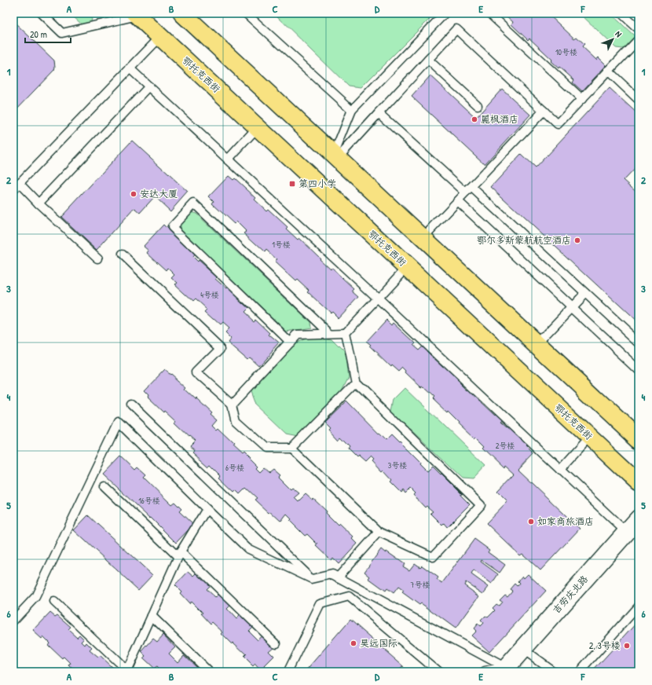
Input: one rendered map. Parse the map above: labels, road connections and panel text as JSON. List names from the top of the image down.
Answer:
{
  "streets": {
    "main road": ["鄂托克西街", "吉劳庆北路"]
  },
  "places": {
    "other": [
      "麗枫酒店",
      "安达大厦",
      "鄂尔多斯蒙航航空酒店",
      "如家商旅酒店",
      "昊远国际",
      "2, 3号楼"
    ],
    "transit": ["第四小学"]
  },
  "house_numbers": [
    "10号楼",
    "1号楼",
    "4号楼",
    "2号楼",
    "3号楼",
    "6号楼",
    "16号楼",
    "7号楼"
  ],
  "scale_bar": "20 m",
  "north": "top right",
  "grid": {
    "columns": [
      "A",
      "B",
      "C",
      "D",
      "E",
      "F"
    ],
    "rows": [
      "1",
      "2",
      "3",
      "4",
      "5",
      "6"
    ]
  }
}
